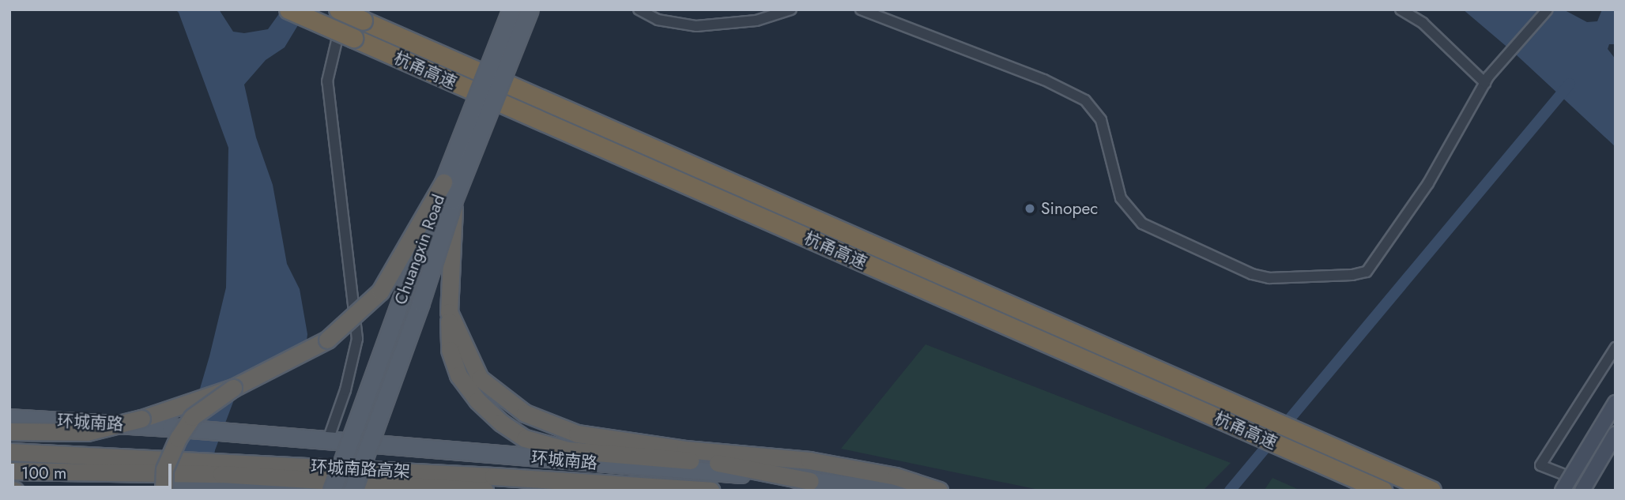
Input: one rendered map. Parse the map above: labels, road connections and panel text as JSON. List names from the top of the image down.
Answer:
{
  "streets": {
    "highway": ["杭甬高速", "环城南路高架"],
    "main road": ["Chuangxin Road", "环城南路"]
  },
  "places": ["Sinopec"],
  "scale_bar": "100 m"
}
